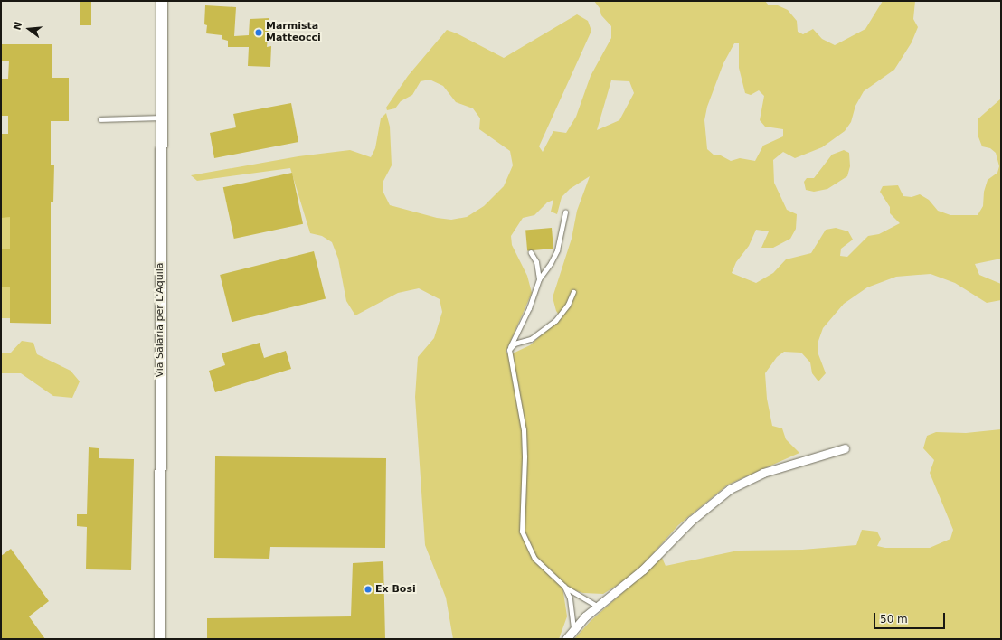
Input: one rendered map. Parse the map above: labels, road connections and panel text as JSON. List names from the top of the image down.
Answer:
{
  "streets": {
    "main road": ["Via Salaria per L'Aquila"]
  },
  "places": ["Marmista Matteocci", "Ex Bosi"],
  "scale_bar": "50 m",
  "north": "left"
}
